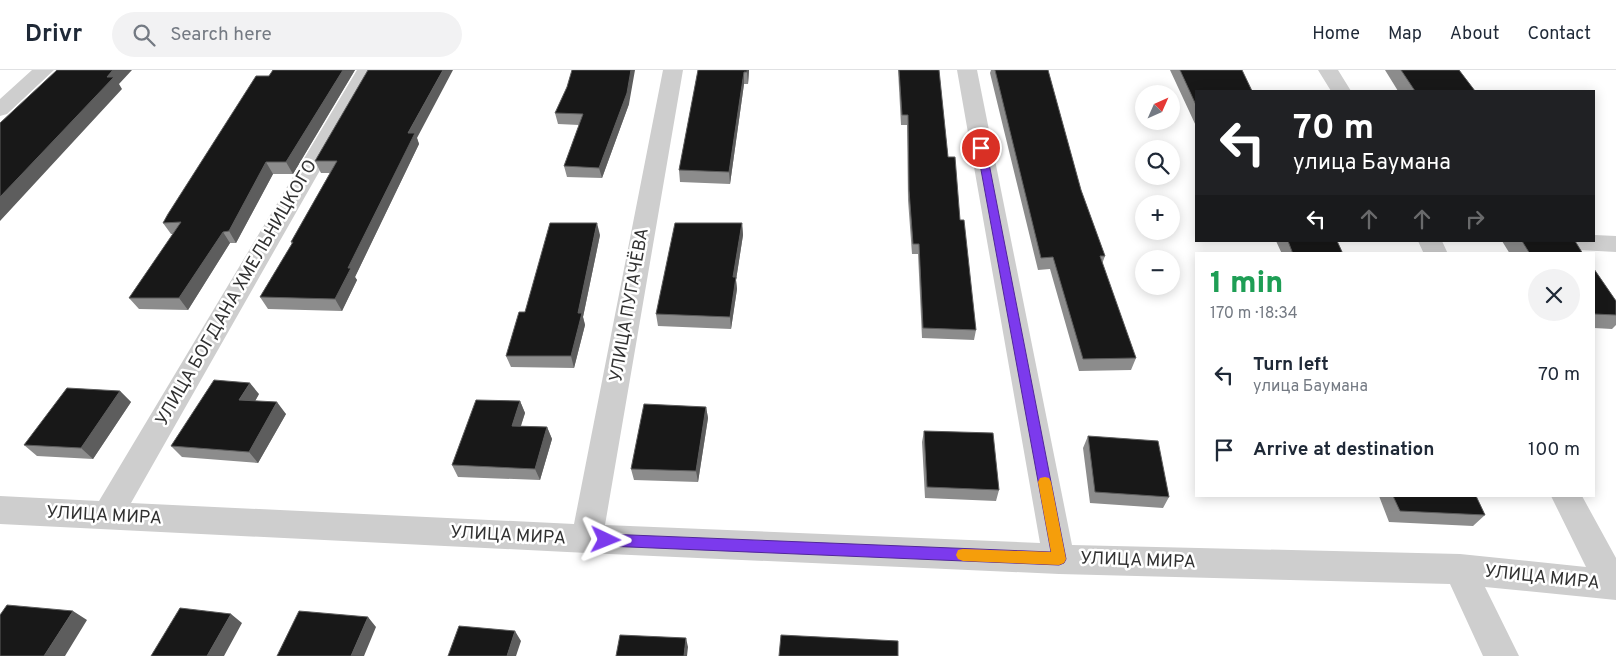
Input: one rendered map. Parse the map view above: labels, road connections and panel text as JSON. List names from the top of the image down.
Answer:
{
  "streets": {
    "street": ["УЛИЦА БОГДАНА ХМЕЛЬНИЦКОГО", "УЛИЦА ПУГАЧЁВА", "УЛИЦА МИРА"]
  },
  "crossings": [
    ["УЛИЦА БОГДАНА ХМЕЛЬНИЦКОГО", "УЛИЦА МИРА"],
    ["УЛИЦА ПУГАЧЁВА", "УЛИЦА МИРА"]
  ],
  "north": "top right",
  "page": {
    "header": "Drivr",
    "search": "Search here",
    "nav": [
      "Home",
      "Map",
      "About",
      "Contact"
    ],
    "map_buttons": ["+", "−"],
    "turn": ["70 m", "улица Баумана"],
    "heading": ["1 min", "170 m · 18:34"],
    "list": [
      {
        "name": "Turn left",
        "note": "улица Баумана",
        "value": "70 m"
      },
      {
        "name": "Arrive at destination",
        "value": "100 m"
      }
    ]
  }
}
